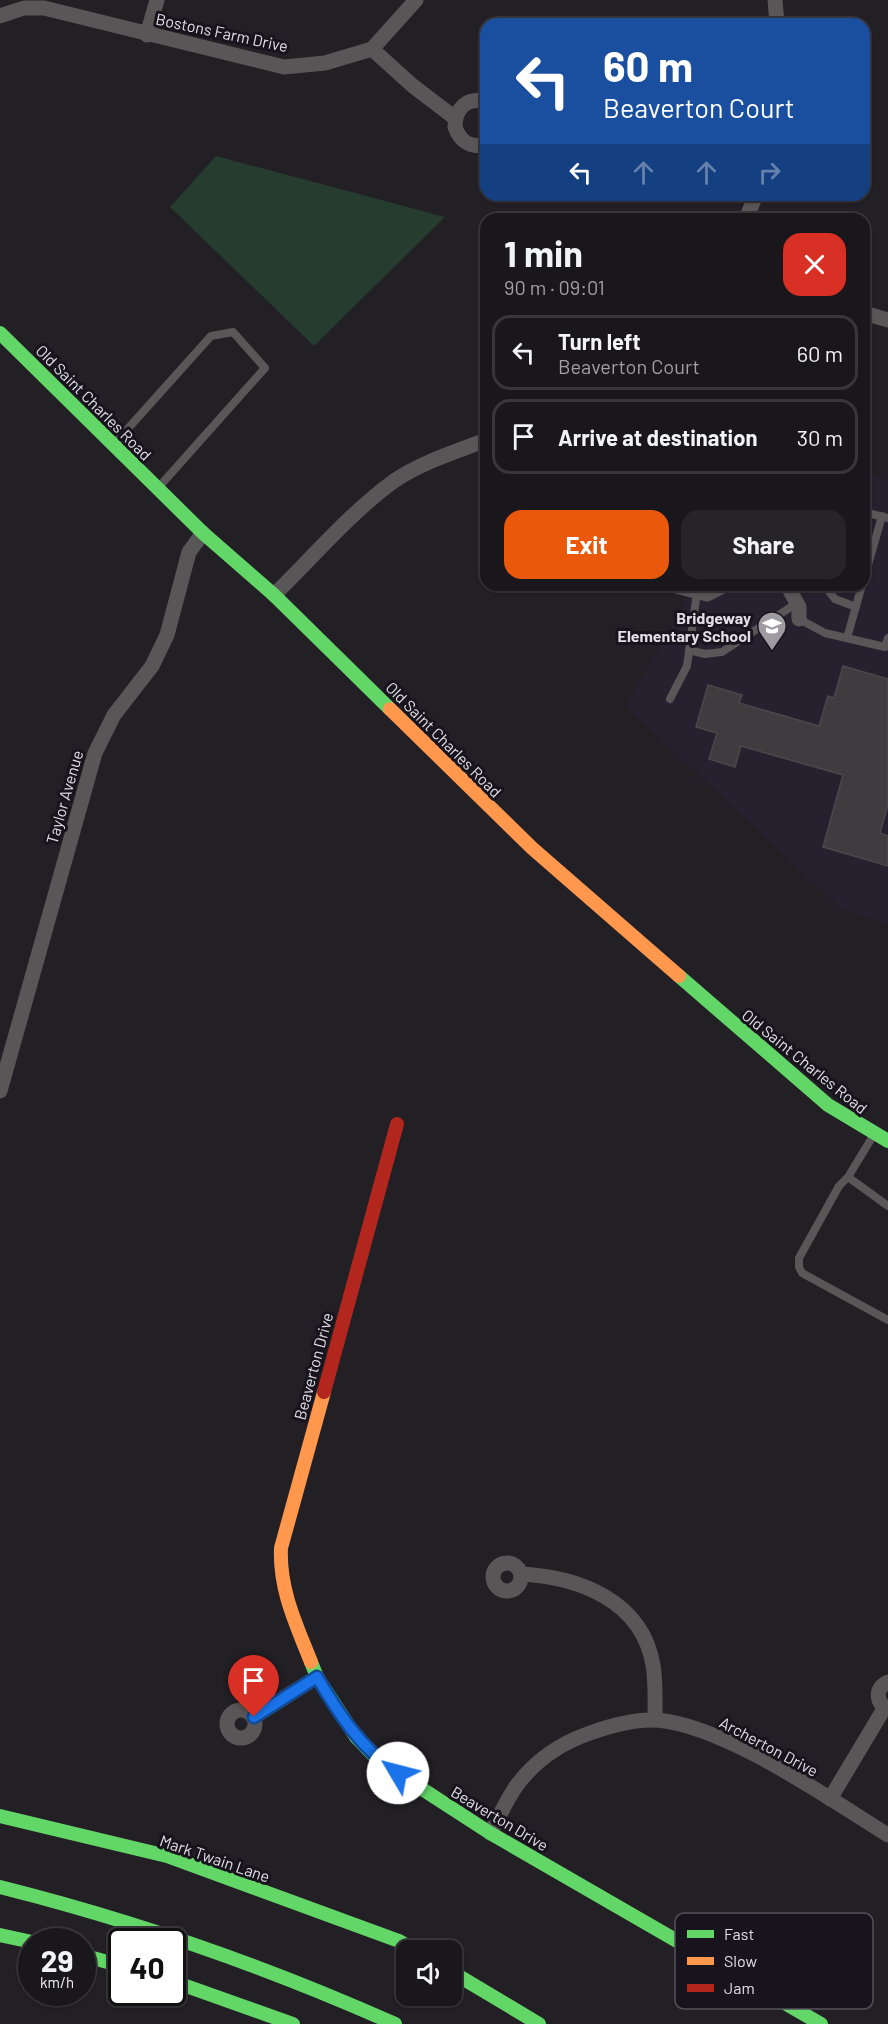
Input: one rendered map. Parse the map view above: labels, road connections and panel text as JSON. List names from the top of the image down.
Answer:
{
  "streets": {
    "main road": ["Old Saint Charles Road", "Beaverton Drive", "Mark Twain Lane"],
    "street": ["Bostons Farm Drive", "Taylor Avenue", "Archerton Drive"]
  },
  "crossings": [
    ["Old Saint Charles Road", "Taylor Avenue"],
    ["Beaverton Drive", "Archerton Drive"]
  ],
  "places": {
    "school or university": ["Bridgeway Elementary School"]
  },
  "legend": ["Fast", "Slow", "Jam"],
  "page": {
    "turn": ["60 m", "Beaverton Court"],
    "heading": ["1 min", "90 m · 09:01"],
    "list": [
      {
        "name": "Turn left",
        "note": "Beaverton Court",
        "value": "60 m"
      },
      {
        "name": "Arrive at destination",
        "value": "30 m"
      }
    ],
    "buttons": ["Exit", "Share"],
    "speed": "29 km/h",
    "limit": "40"
  }
}
